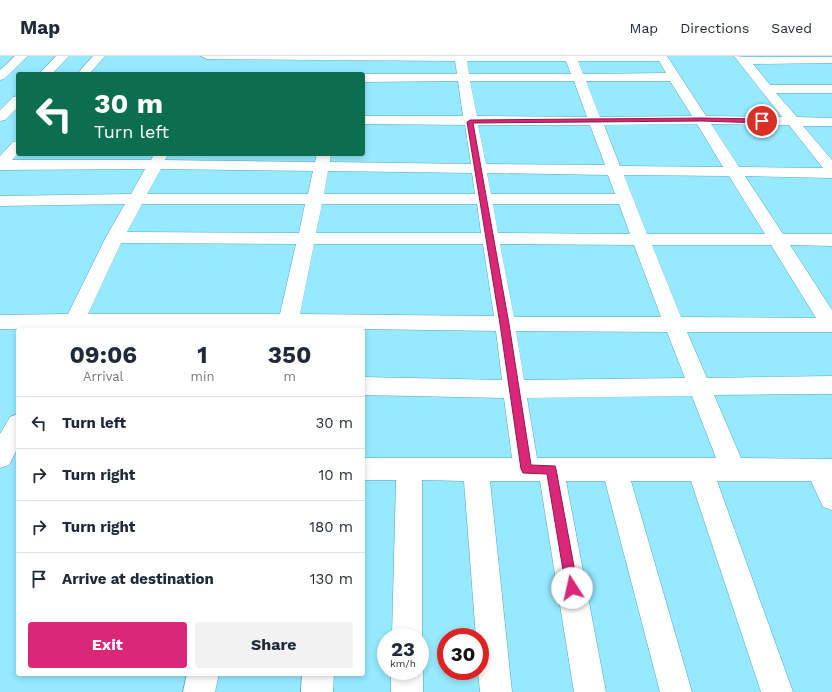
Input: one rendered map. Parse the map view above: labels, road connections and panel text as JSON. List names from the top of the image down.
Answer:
{
  "page": {
    "header": "Map",
    "nav": ["Map", "Directions", "Saved"],
    "turn": ["30 m", "Turn left"],
    "eta": [
      "09:06",
      "Arrival",
      "1",
      "min",
      "350",
      "m"
    ],
    "list": [
      {
        "name": "Turn left",
        "value": "30 m"
      },
      {
        "name": "Turn right",
        "value": "10 m"
      },
      {
        "name": "Turn right",
        "value": "180 m"
      },
      {
        "name": "Arrive at destination",
        "value": "130 m"
      }
    ],
    "buttons": ["Exit", "Share"],
    "speed": "23 km/h",
    "limit": "30"
  }
}
